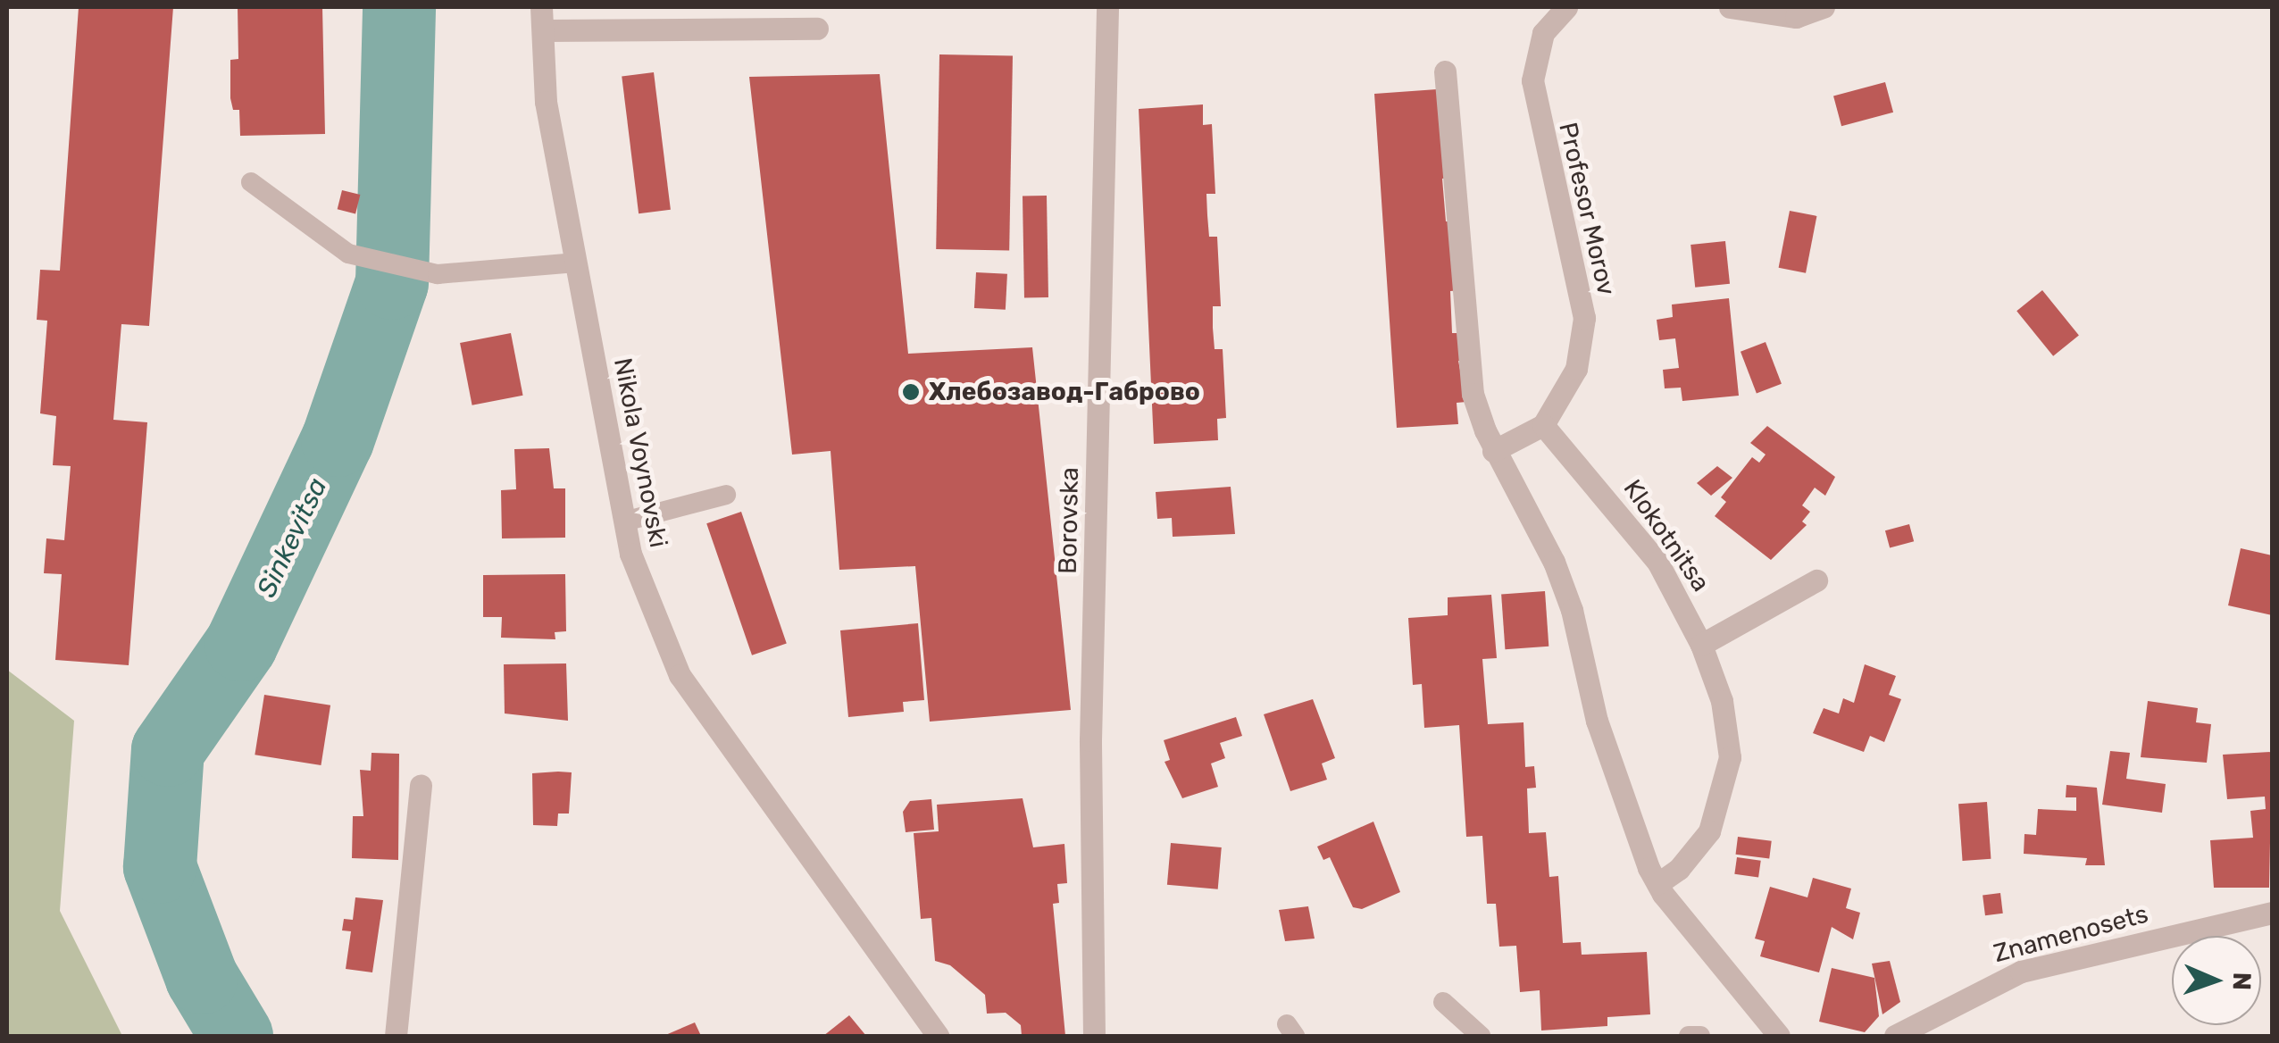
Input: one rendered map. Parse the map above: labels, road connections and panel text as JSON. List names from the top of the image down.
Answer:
{
  "streets": {
    "street": [
      "Profesor Morov",
      "Nikola Voynovski",
      "Borovska",
      "Klokotnitsa",
      "Znamenosets"
    ]
  },
  "crossings": [
    ["Profesor Morov", "Klokotnitsa"]
  ],
  "water": ["Sinkevitsa"],
  "places": ["Хлебозавод-Габрово"],
  "north": "right"
}
